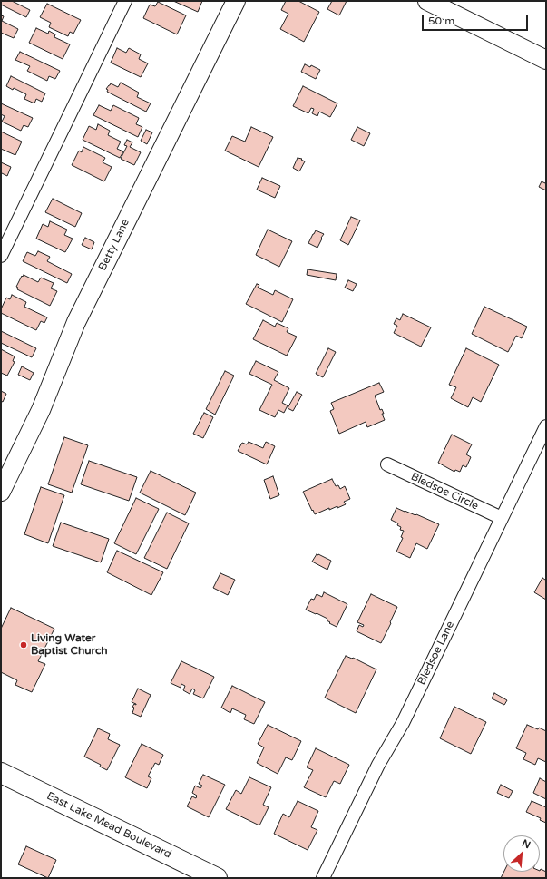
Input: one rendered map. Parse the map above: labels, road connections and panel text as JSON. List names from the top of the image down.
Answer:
{
  "streets": {
    "main road": ["East Lake Mead Boulevard"],
    "street": ["Betty Lane", "Bledsoe Circle", "Bledsoe Lane"]
  },
  "crossings": [
    ["Bledsoe Circle", "Bledsoe Lane"]
  ],
  "places": ["Living Water Baptist Church"],
  "scale_bar": "50 m",
  "north": "top right"
}
